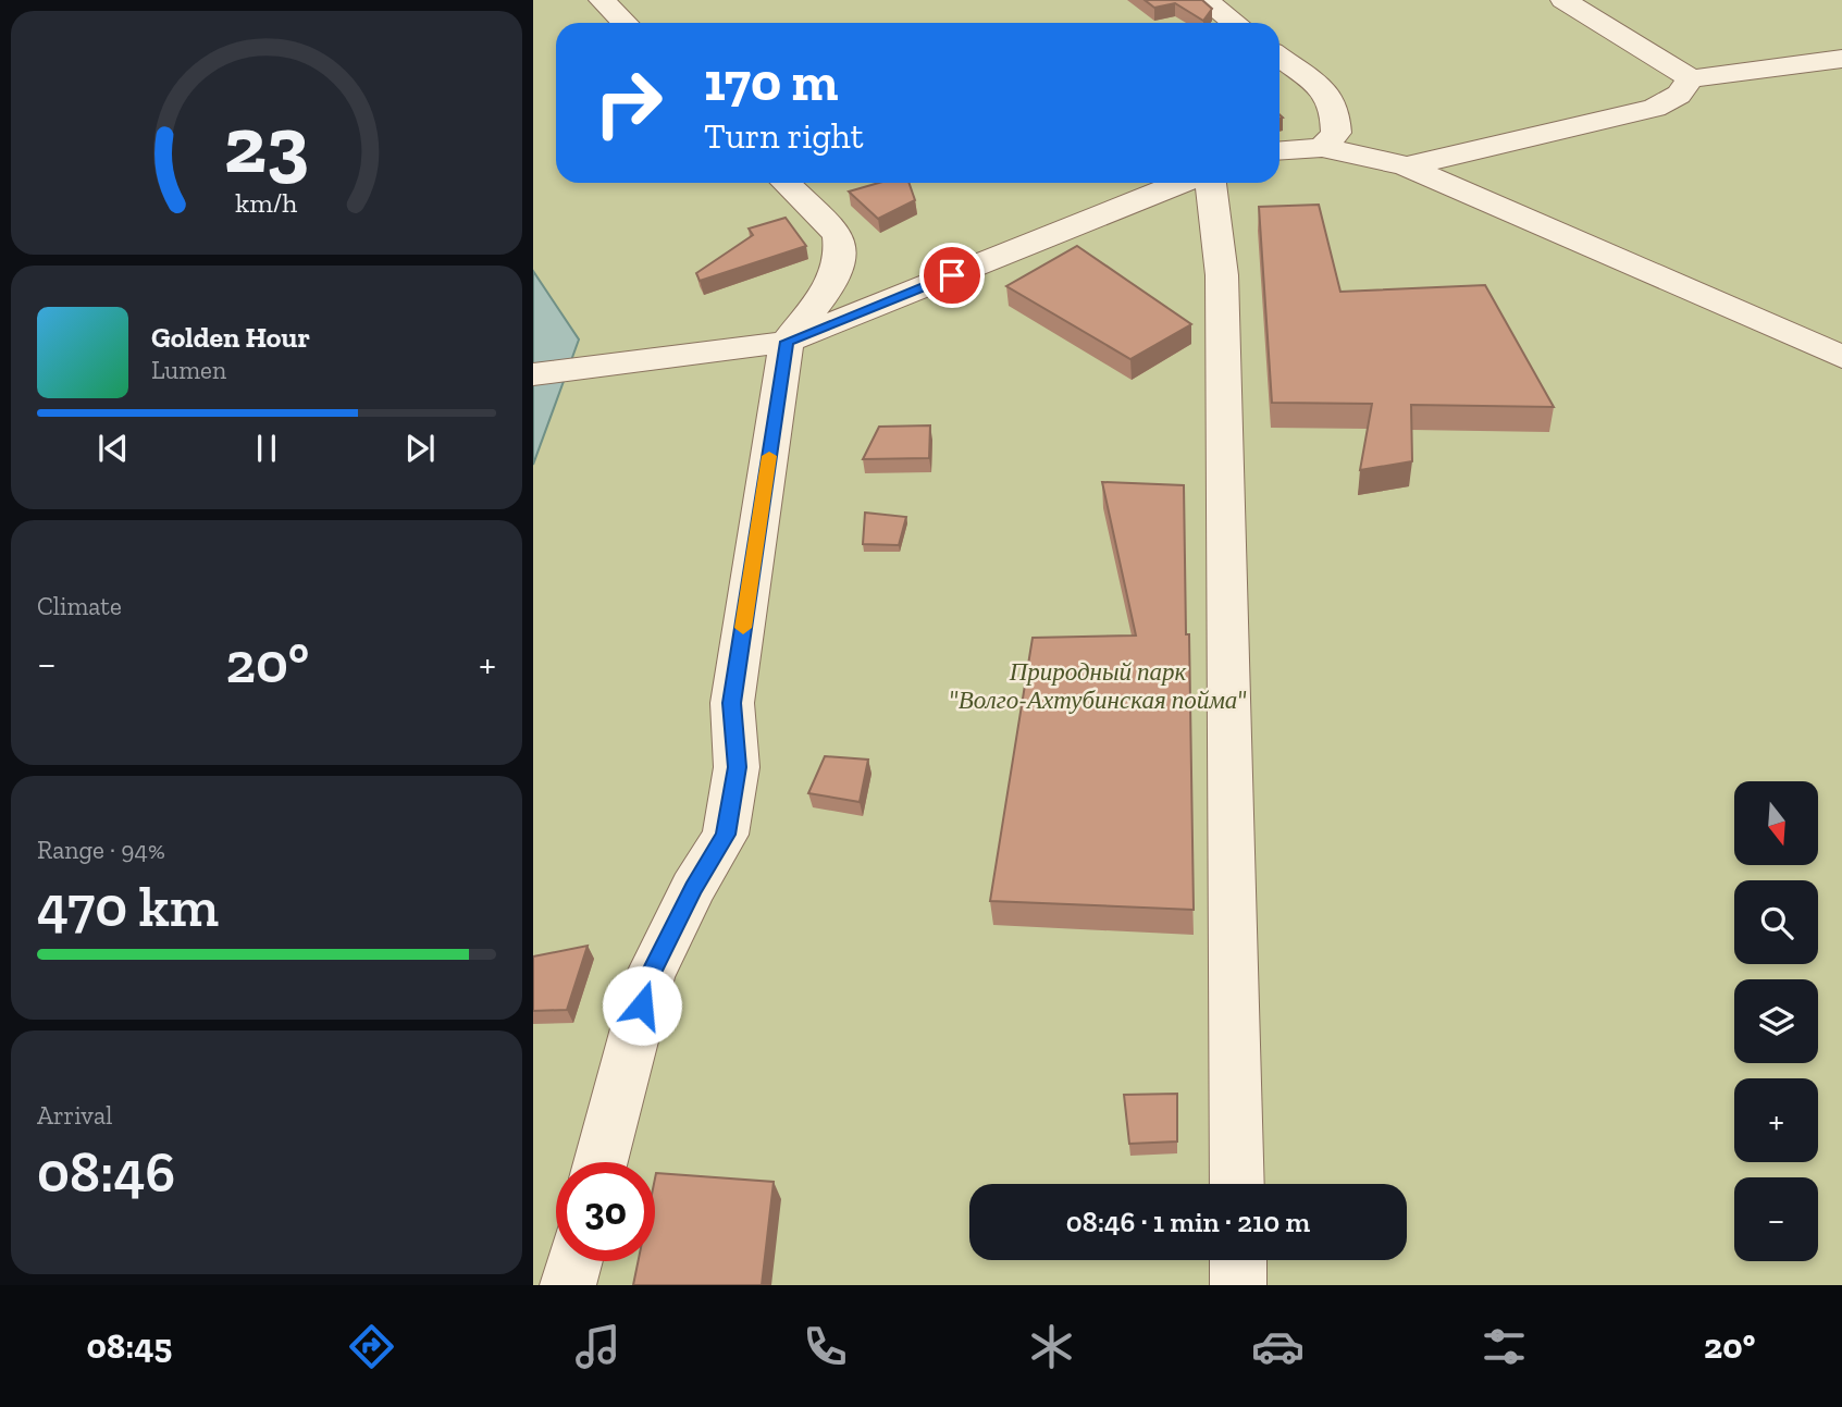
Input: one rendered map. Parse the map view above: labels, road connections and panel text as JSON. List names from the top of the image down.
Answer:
{
  "parks": ["Природный парк \"Волго-Ахтубинская пойма\""],
  "north": "bottom",
  "page": {
    "turn": ["170 m", "Turn right"],
    "song": ["Golden Hour", "Lumen"],
    "tile": [
      "Climate",
      ["Range · 94%", "470 km"],
      ["Arrival", "08:46"]
    ],
    "heat": ["−", "20°", "+"],
    "map_buttons": ["+", "−"],
    "limit": "30",
    "trip": "08:46 · 1 min · 210 m",
    "tabs": ["08:45", "20°"],
    "gauge": ["23", "km/h"]
  }
}
